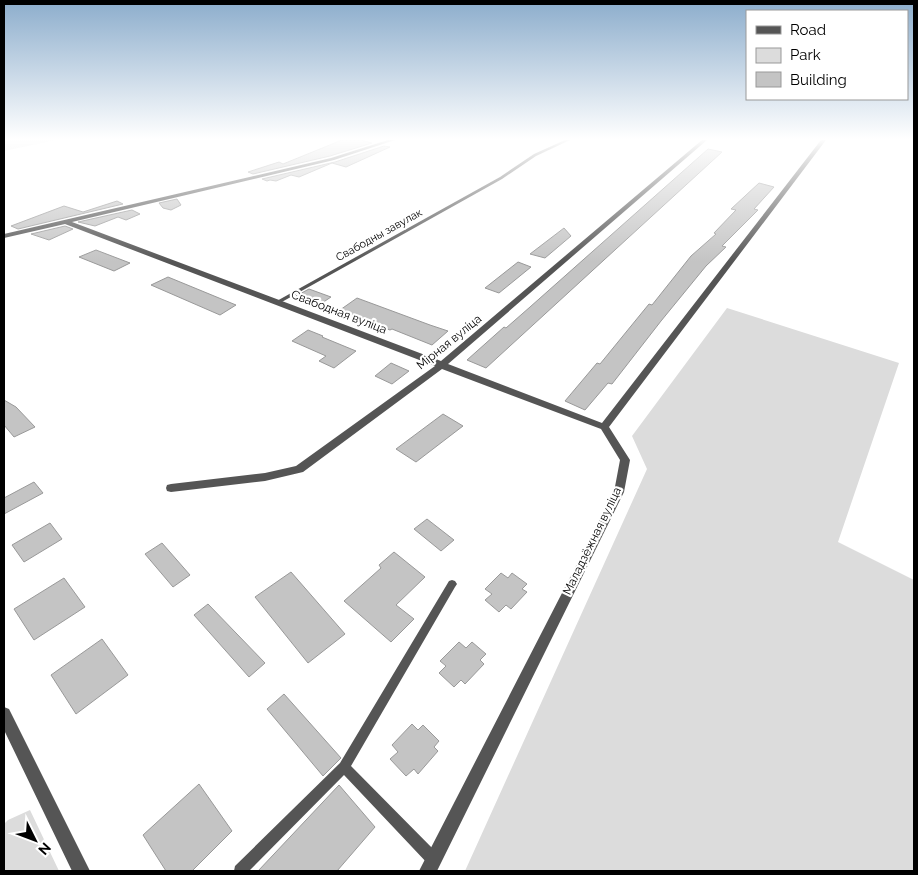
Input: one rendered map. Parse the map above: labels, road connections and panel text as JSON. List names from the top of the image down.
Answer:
{
  "streets": {
    "street": ["Свабодная вуліца", "Мірная вуліца", "Маладзёжная вуліца"],
    "lane": ["Свабодны завулак"]
  },
  "crossings": [
    ["Свабодны завулак", "Свабодная вуліца"],
    ["Свабодная вуліца", "Мірная вуліца"],
    ["Свабодная вуліца", "Маладзёжная вуліца"]
  ],
  "legend": ["Road", "Park", "Building"],
  "north": "bottom right"
}
